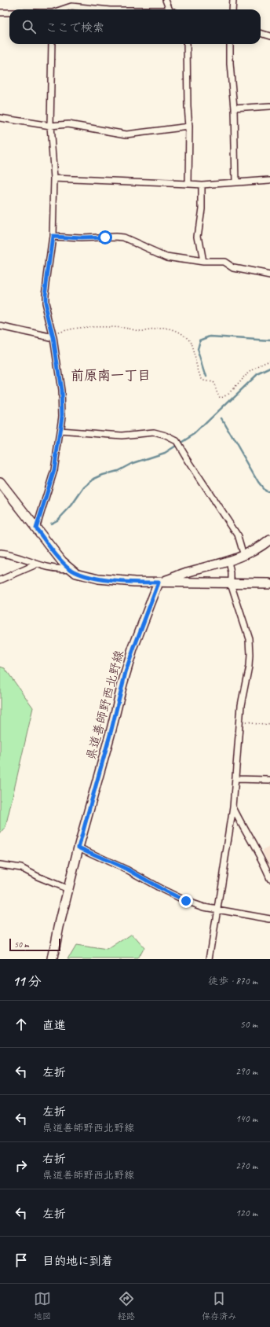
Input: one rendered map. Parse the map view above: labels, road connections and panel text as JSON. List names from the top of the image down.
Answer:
{
  "streets": {
    "main road": ["県道善師野西北野線"]
  },
  "districts": ["前原南一丁目"],
  "scale_bar": "50 m",
  "page": {
    "search": "ここで検索",
    "scale": "50 m",
    "heading": ["11 分", "徒歩 · 870 m"],
    "list": [
      ["直進", "50 m"],
      ["左折", "290 m"],
      ["左折", "県道善師野西北野線", "140 m"],
      ["右折", "県道善師野西北野線", "270 m"],
      ["左折", "120 m"],
      "目的地に到着"
    ],
    "nav": ["地図", "経路", "保存済み"]
  }
}
